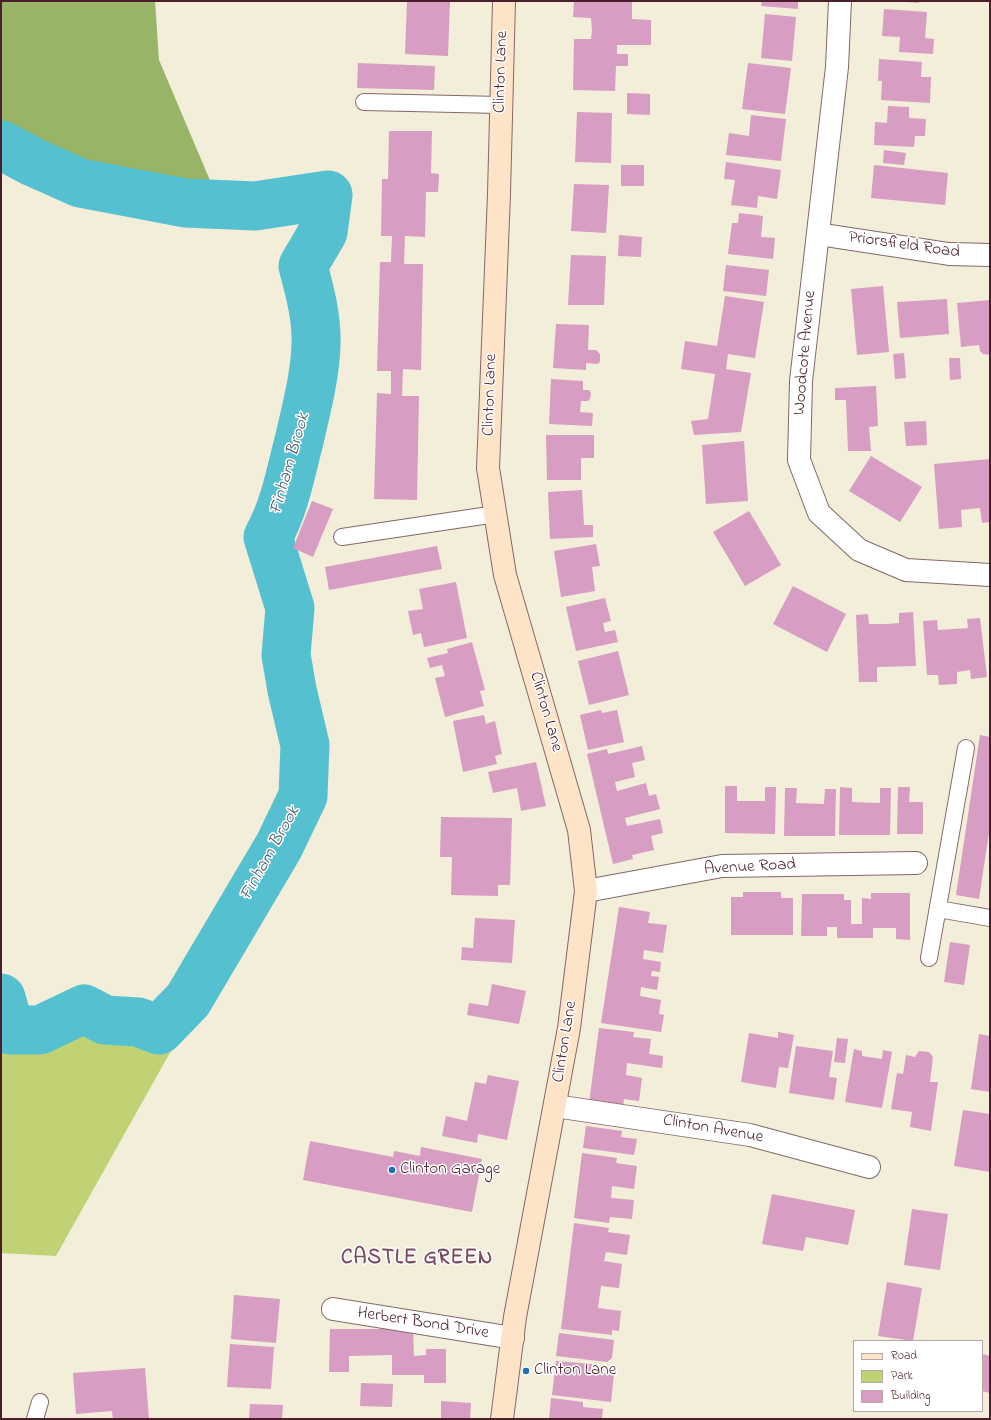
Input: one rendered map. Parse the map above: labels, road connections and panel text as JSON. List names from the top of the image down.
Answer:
{
  "streets": {
    "main road": ["Clinton Lane"],
    "street": [
      "Priorsfield Road",
      "Woodcote Avenue",
      "Avenue Road",
      "Clinton Avenue",
      "Herbert Bond Drive"
    ]
  },
  "crossings": [
    ["Clinton Lane", "Avenue Road"],
    ["Clinton Lane", "Clinton Avenue"],
    ["Clinton Lane", "Herbert Bond Drive"],
    ["Priorsfield Road", "Woodcote Avenue"]
  ],
  "districts": ["CASTLE GREEN"],
  "water": ["Finham Brook"],
  "places": ["Clinton Garage", "Clinton Lane"],
  "legend": ["Road", "Park", "Building"]
}
